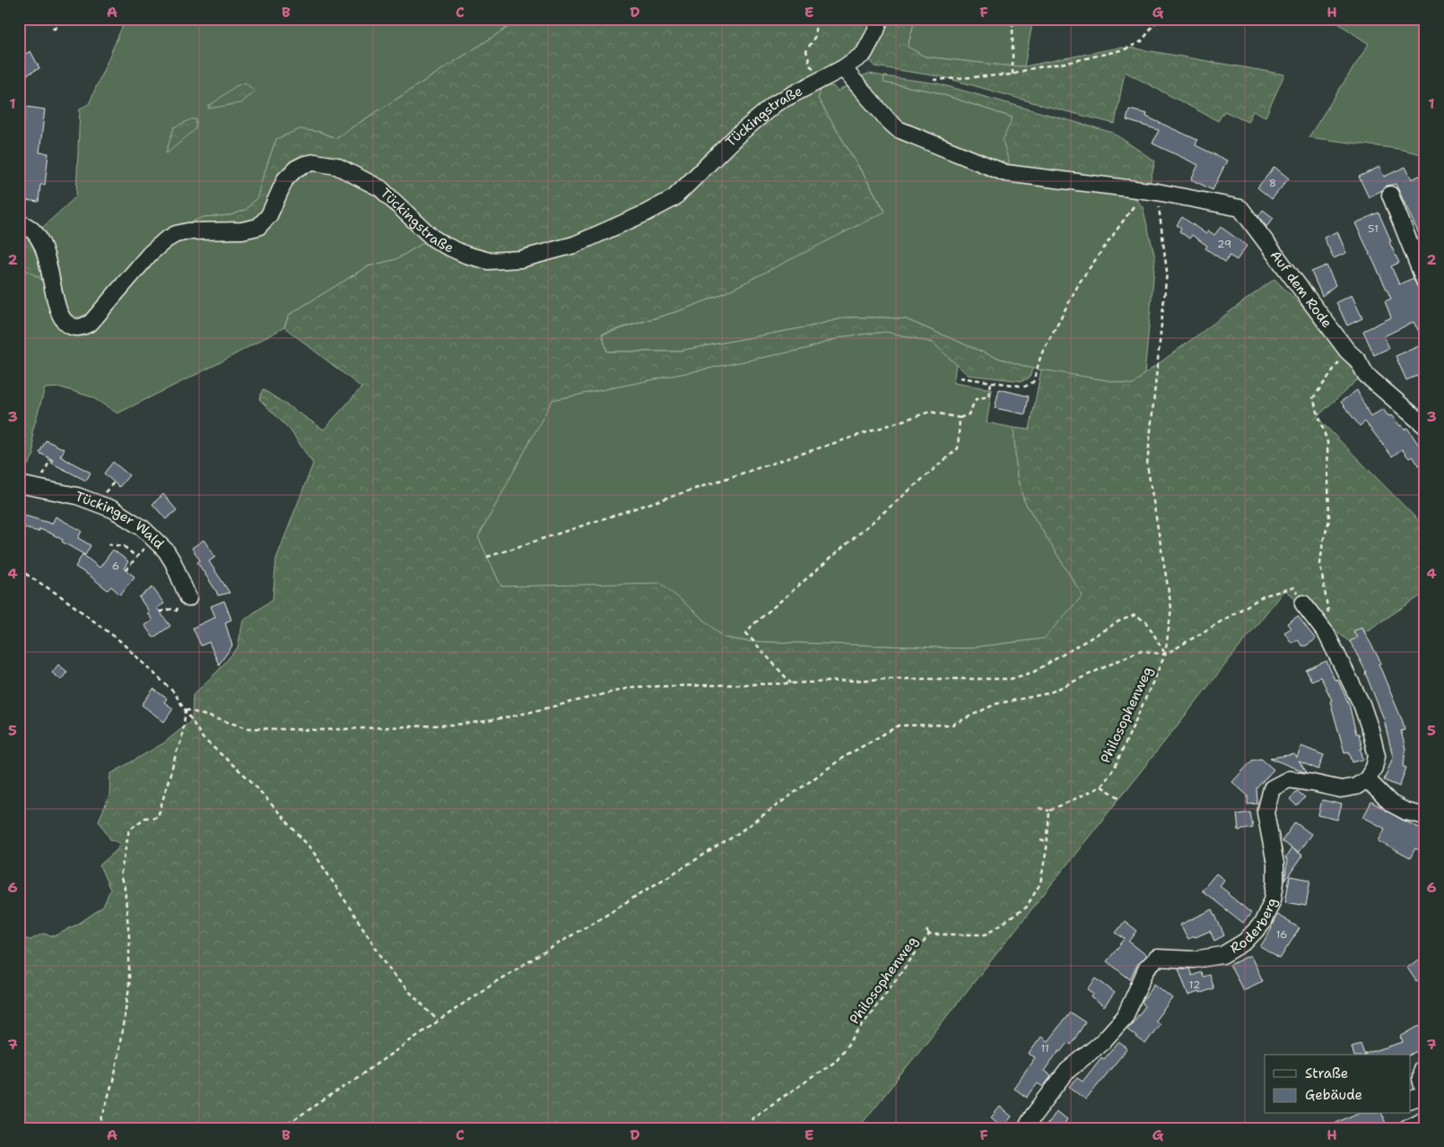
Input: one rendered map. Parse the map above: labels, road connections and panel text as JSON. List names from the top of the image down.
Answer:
{
  "streets": {
    "street": [
      "Tückingstraße",
      "Auf dem Rode",
      "Tückinger Wald",
      "Roderberg"
    ],
    "path": ["Philosophenweg"]
  },
  "crossings": [
    ["Tückingstraße", "Auf dem Rode"],
    ["Auf dem Rode", "Philosophenweg"]
  ],
  "house_numbers": [
    "8",
    "51",
    "29",
    "6",
    "16",
    "12",
    "11"
  ],
  "legend": ["Straße", "Gebäude"],
  "grid": {
    "columns": [
      "A",
      "B",
      "C",
      "D",
      "E",
      "F",
      "G",
      "H"
    ],
    "rows": [
      "1",
      "2",
      "3",
      "4",
      "5",
      "6",
      "7"
    ]
  }
}
